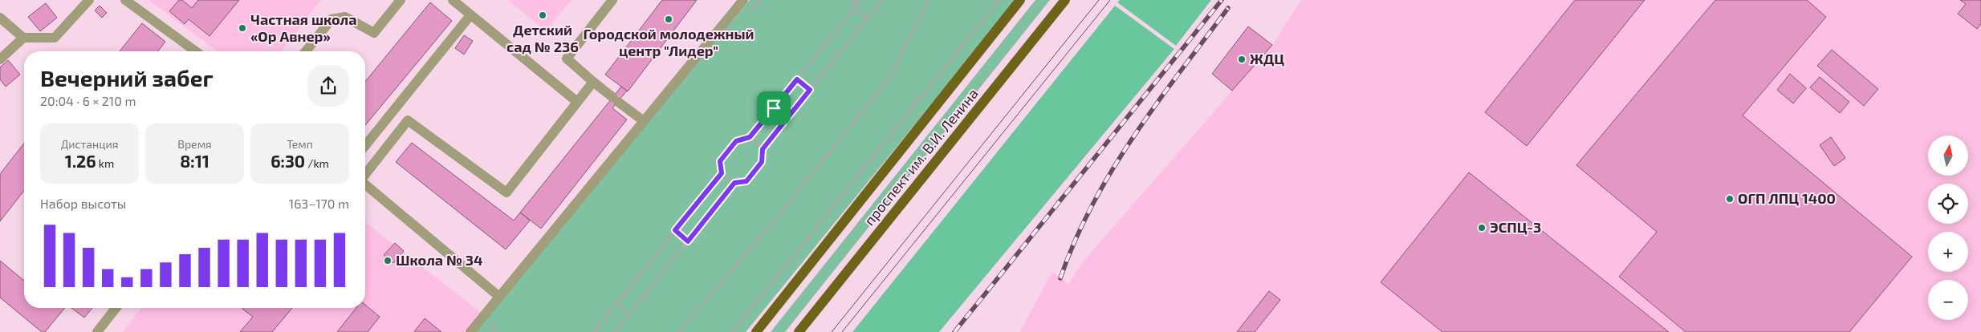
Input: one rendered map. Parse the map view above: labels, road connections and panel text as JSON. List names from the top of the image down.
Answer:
{
  "streets": {
    "main road": ["проспект им. В.И. Ленина"]
  },
  "places": [
    "Детский сад № 236",
    "Городской молодежный центр \"Лидер\"",
    "Частная школа «Ор Авнер»",
    "ЖДЦ",
    "ОГП ЛПЦ 1400",
    "ЭСПЦ-3",
    "Школа № 34"
  ],
  "north": "top",
  "page": {
    "heading": ["Вечерний забег", "20:04 · 6 × 210 m"],
    "stats": [
      ["Дистанция", "1.26 km"],
      ["Время", "8:11"],
      ["Темп", "6:30 /km"]
    ],
    "map_buttons": ["+", "−"],
    "chart": ["Набор высоты", "163–170 m"]
  }
}
